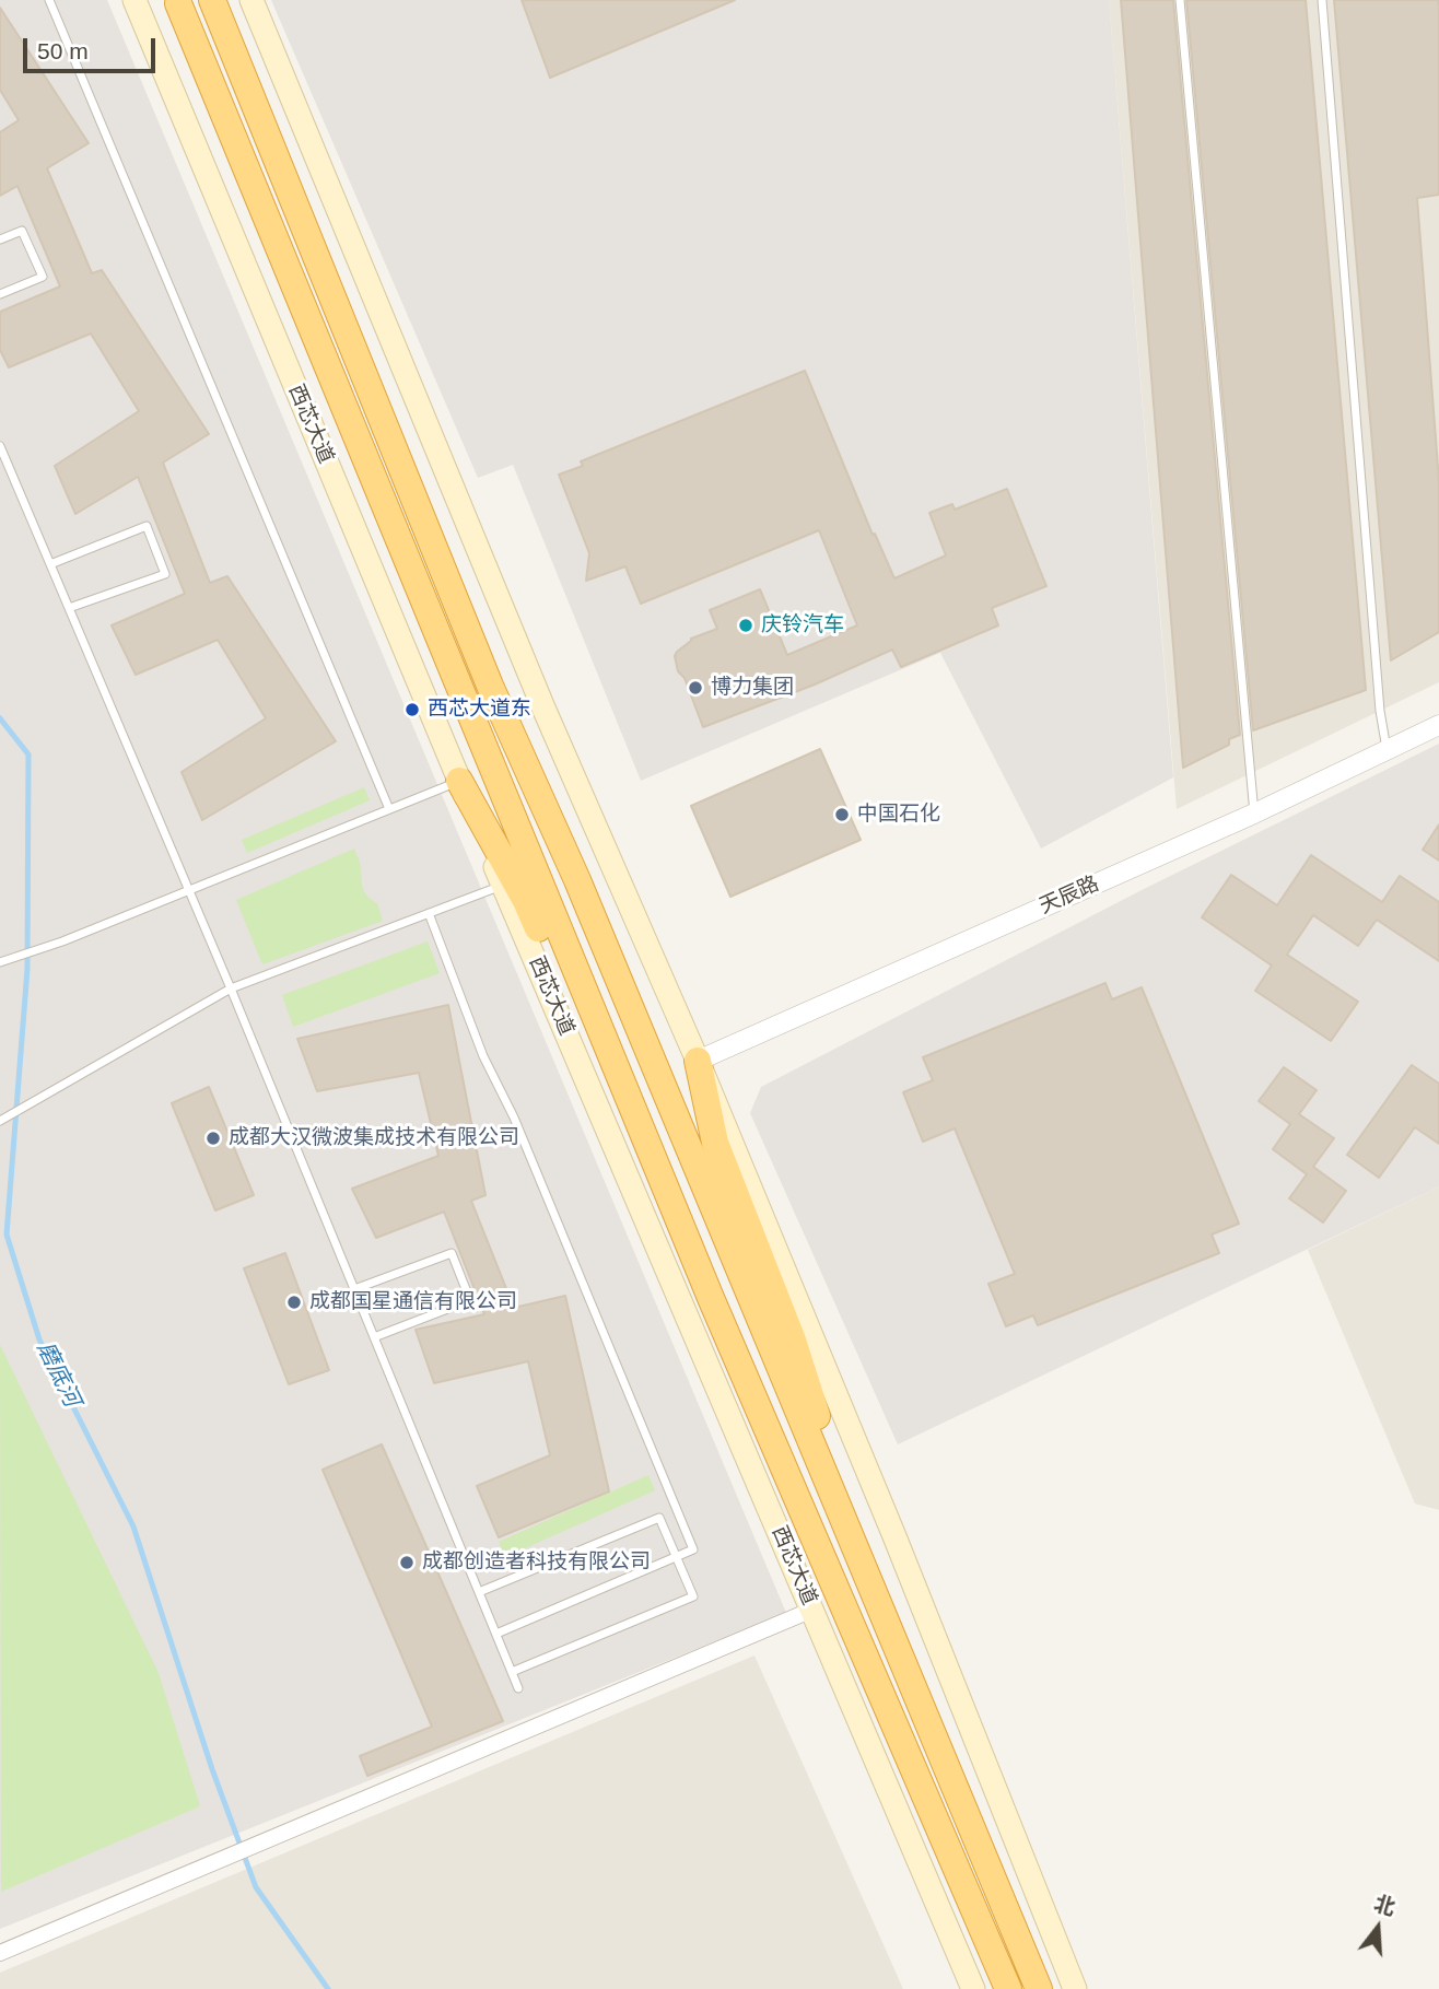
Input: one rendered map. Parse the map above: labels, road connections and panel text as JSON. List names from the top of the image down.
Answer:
{
  "streets": {
    "highway": ["西芯大道"],
    "street": ["天辰路"]
  },
  "water": ["磨底河"],
  "places": [
    "庆铃汽车",
    "博力集团",
    "西芯大道东",
    "中国石化",
    "成都大汉微波集成技术有限公司",
    "成都国星通信有限公司",
    "成都创造者科技有限公司"
  ],
  "scale_bar": "50 m",
  "north": "top"
}
